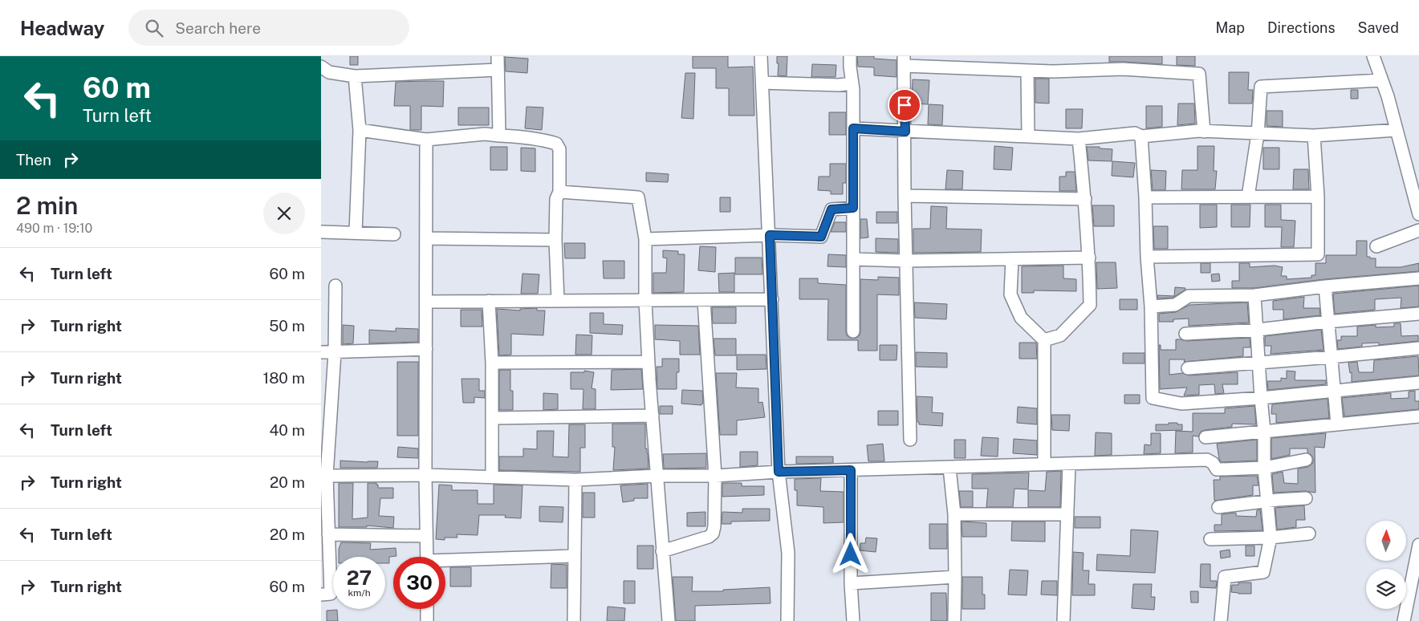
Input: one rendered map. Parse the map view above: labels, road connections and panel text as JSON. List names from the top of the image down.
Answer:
{
  "north": "top",
  "page": {
    "header": "Headway",
    "search": "Search here",
    "nav": ["Map", "Directions", "Saved"],
    "turn": ["60 m", "Turn left"],
    "then": "Then",
    "heading": ["2 min", "490 m · 19:10"],
    "list": [
      {
        "name": "Turn left",
        "value": "60 m"
      },
      {
        "name": "Turn right",
        "value": "50 m"
      },
      {
        "name": "Turn right",
        "value": "180 m"
      },
      {
        "name": "Turn left",
        "value": "40 m"
      },
      {
        "name": "Turn right",
        "value": "20 m"
      },
      {
        "name": "Turn left",
        "value": "20 m"
      },
      {
        "name": "Turn right",
        "value": "60 m"
      }
    ],
    "speed": "27 km/h",
    "limit": "30"
  }
}
